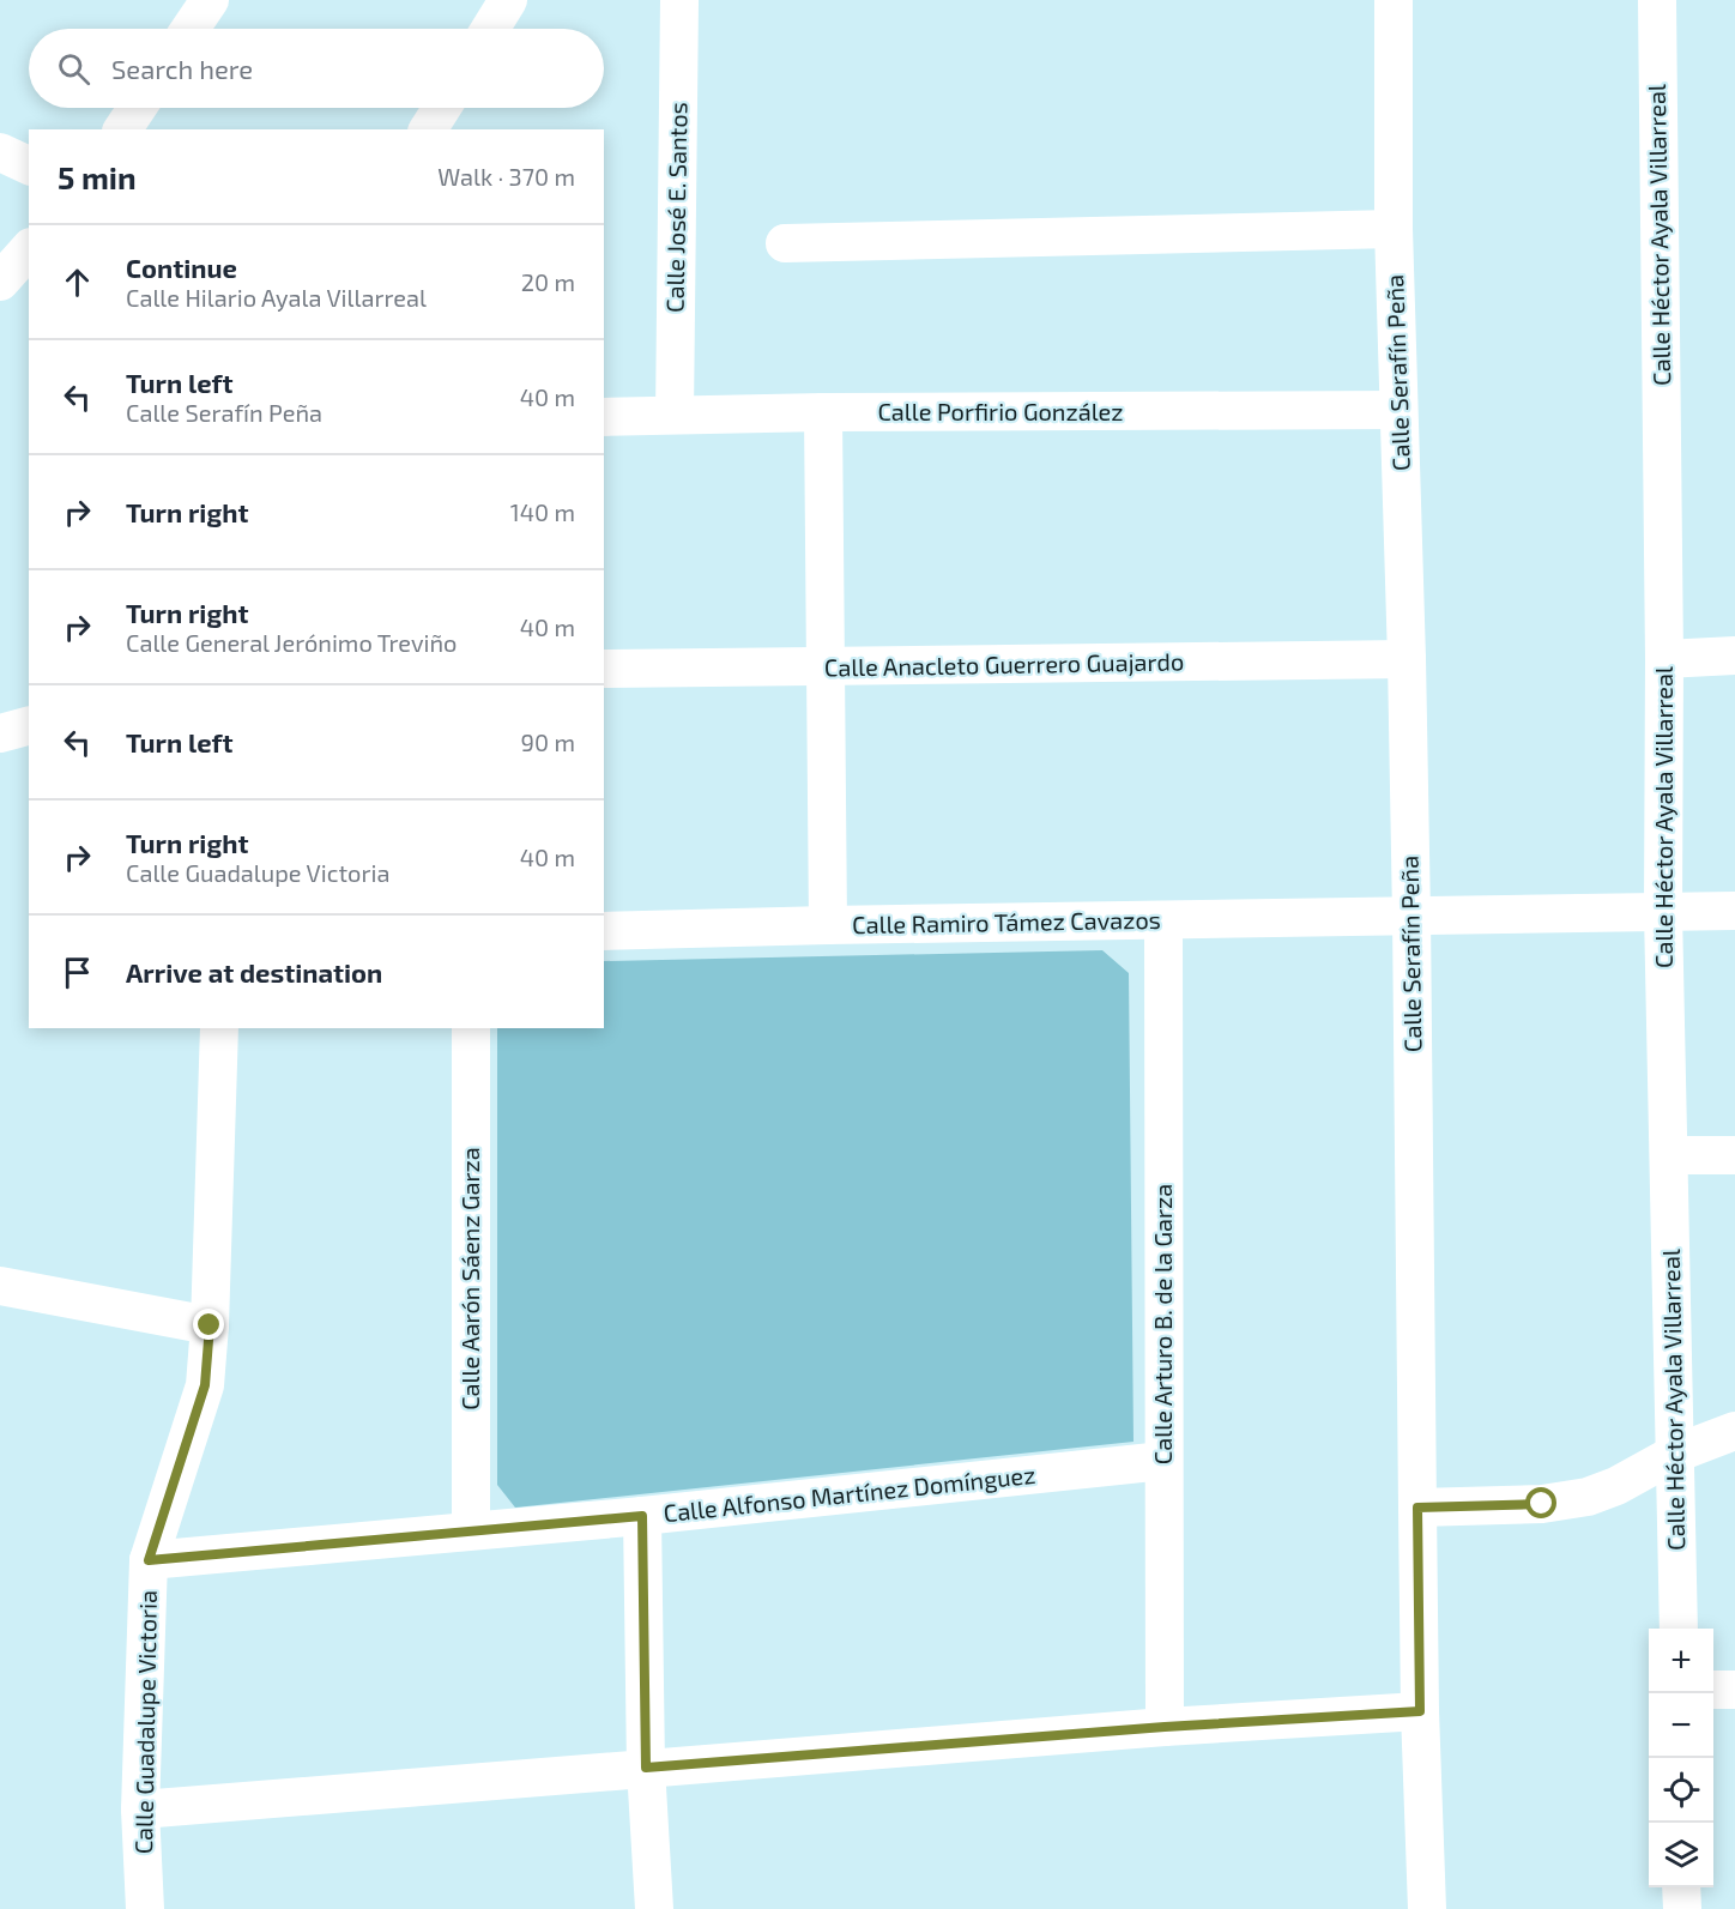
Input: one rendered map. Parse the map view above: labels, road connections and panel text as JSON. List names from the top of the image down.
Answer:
{
  "streets": {
    "street": [
      "Calle José E. Santos",
      "Calle Héctor Ayala Villarreal",
      "Calle Serafín Peña",
      "Calle Porfirio González",
      "Calle Anacleto Guerrero Guajardo",
      "Calle Ramiro Támez Cavazos",
      "Calle Aarón Sáenz Garza",
      "Calle Arturo B. de la Garza",
      "Calle Alfonso Martínez Domínguez",
      "Calle Guadalupe Victoria"
    ]
  },
  "crossings": [
    ["Calle José E. Santos", "Calle Porfirio González"],
    ["Calle Héctor Ayala Villarreal", "Calle Ramiro Támez Cavazos"],
    ["Calle Serafín Peña", "Calle Porfirio González"],
    ["Calle Serafín Peña", "Calle Anacleto Guerrero Guajardo"],
    ["Calle Serafín Peña", "Calle Ramiro Támez Cavazos"],
    ["Calle Ramiro Támez Cavazos", "Calle Arturo B. de la Garza"],
    ["Calle Aarón Sáenz Garza", "Calle Alfonso Martínez Domínguez"],
    ["Calle Arturo B. de la Garza", "Calle Alfonso Martínez Domínguez"],
    ["Calle Alfonso Martínez Domínguez", "Calle Guadalupe Victoria"]
  ],
  "page": {
    "search": "Search here",
    "heading": ["5 min", "Walk · 370 m"],
    "list": [
      ["Continue", "Calle Hilario Ayala Villarreal", "20 m"],
      ["Turn left", "Calle Serafín Peña", "40 m"],
      ["Turn right", "140 m"],
      ["Turn right", "Calle General Jerónimo Treviño", "40 m"],
      ["Turn left", "90 m"],
      ["Turn right", "Calle Guadalupe Victoria", "40 m"],
      "Arrive at destination"
    ],
    "map_buttons": ["+", "−"]
  }
}
